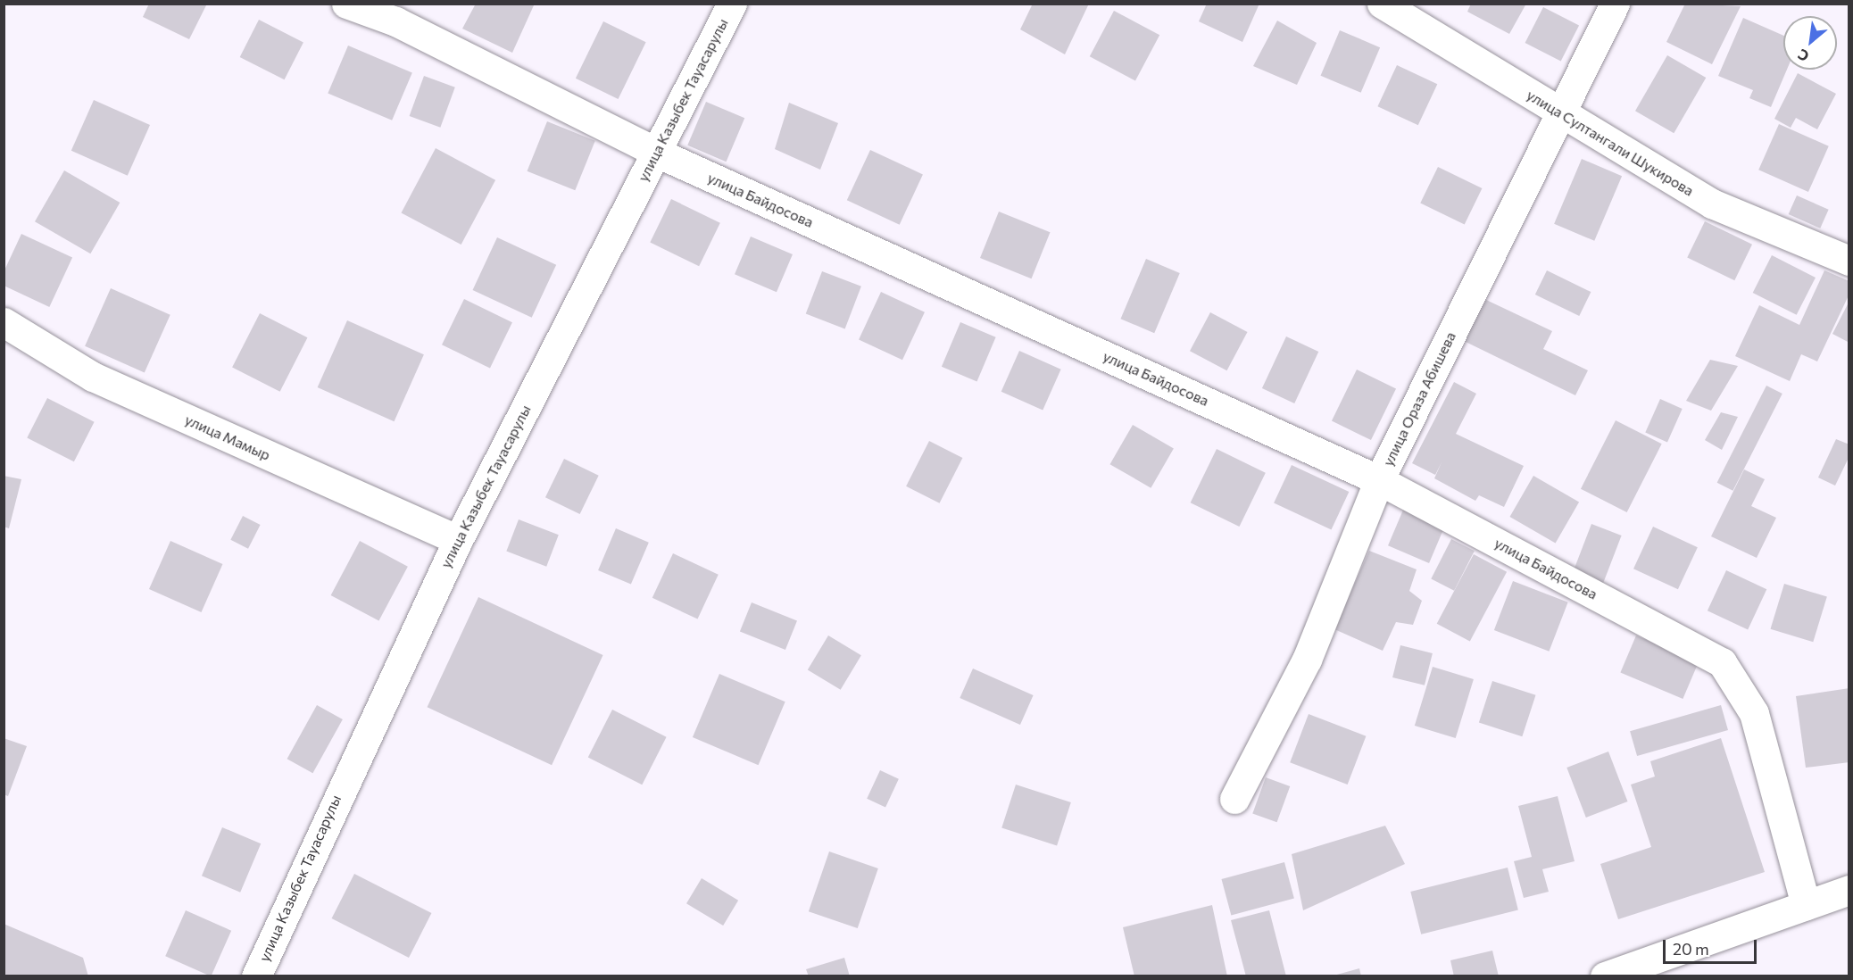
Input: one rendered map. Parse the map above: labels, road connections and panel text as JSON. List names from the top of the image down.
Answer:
{
  "streets": {
    "street": [
      "улица Казыбек Тауасарулы",
      "улица Султангали Шукирова",
      "улица Байдосова",
      "улица Ораза Абишева",
      "улица Мамыр"
    ]
  },
  "crossings": [
    ["улица Казыбек Тауасарулы", "улица Байдосова"],
    ["улица Казыбек Тауасарулы", "улица Мамыр"],
    ["улица Султангали Шукирова", "улица Ораза Абишева"],
    ["улица Байдосова", "улица Ораза Абишева"]
  ],
  "scale_bar": "20 m",
  "north": "bottom left"
}
